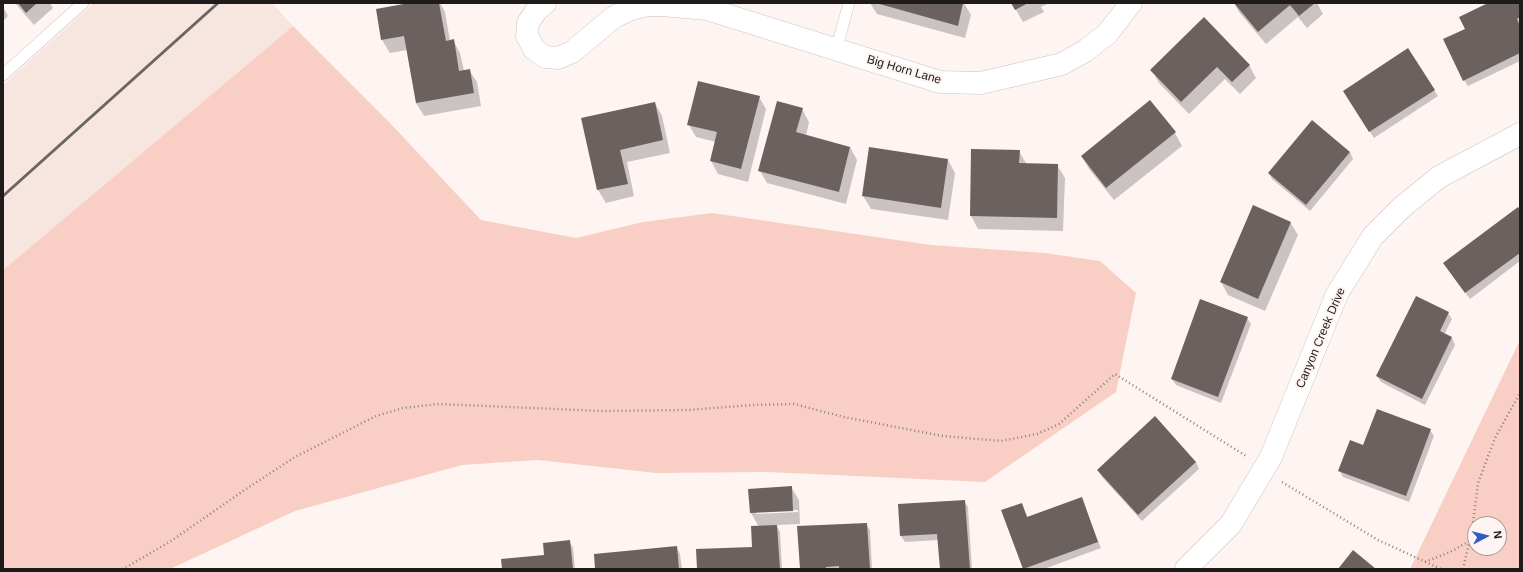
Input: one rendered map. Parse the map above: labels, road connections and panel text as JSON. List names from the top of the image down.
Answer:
{
  "streets": {
    "street": ["Big Horn Lane", "Canyon Creek Drive"]
  },
  "north": "right"
}
